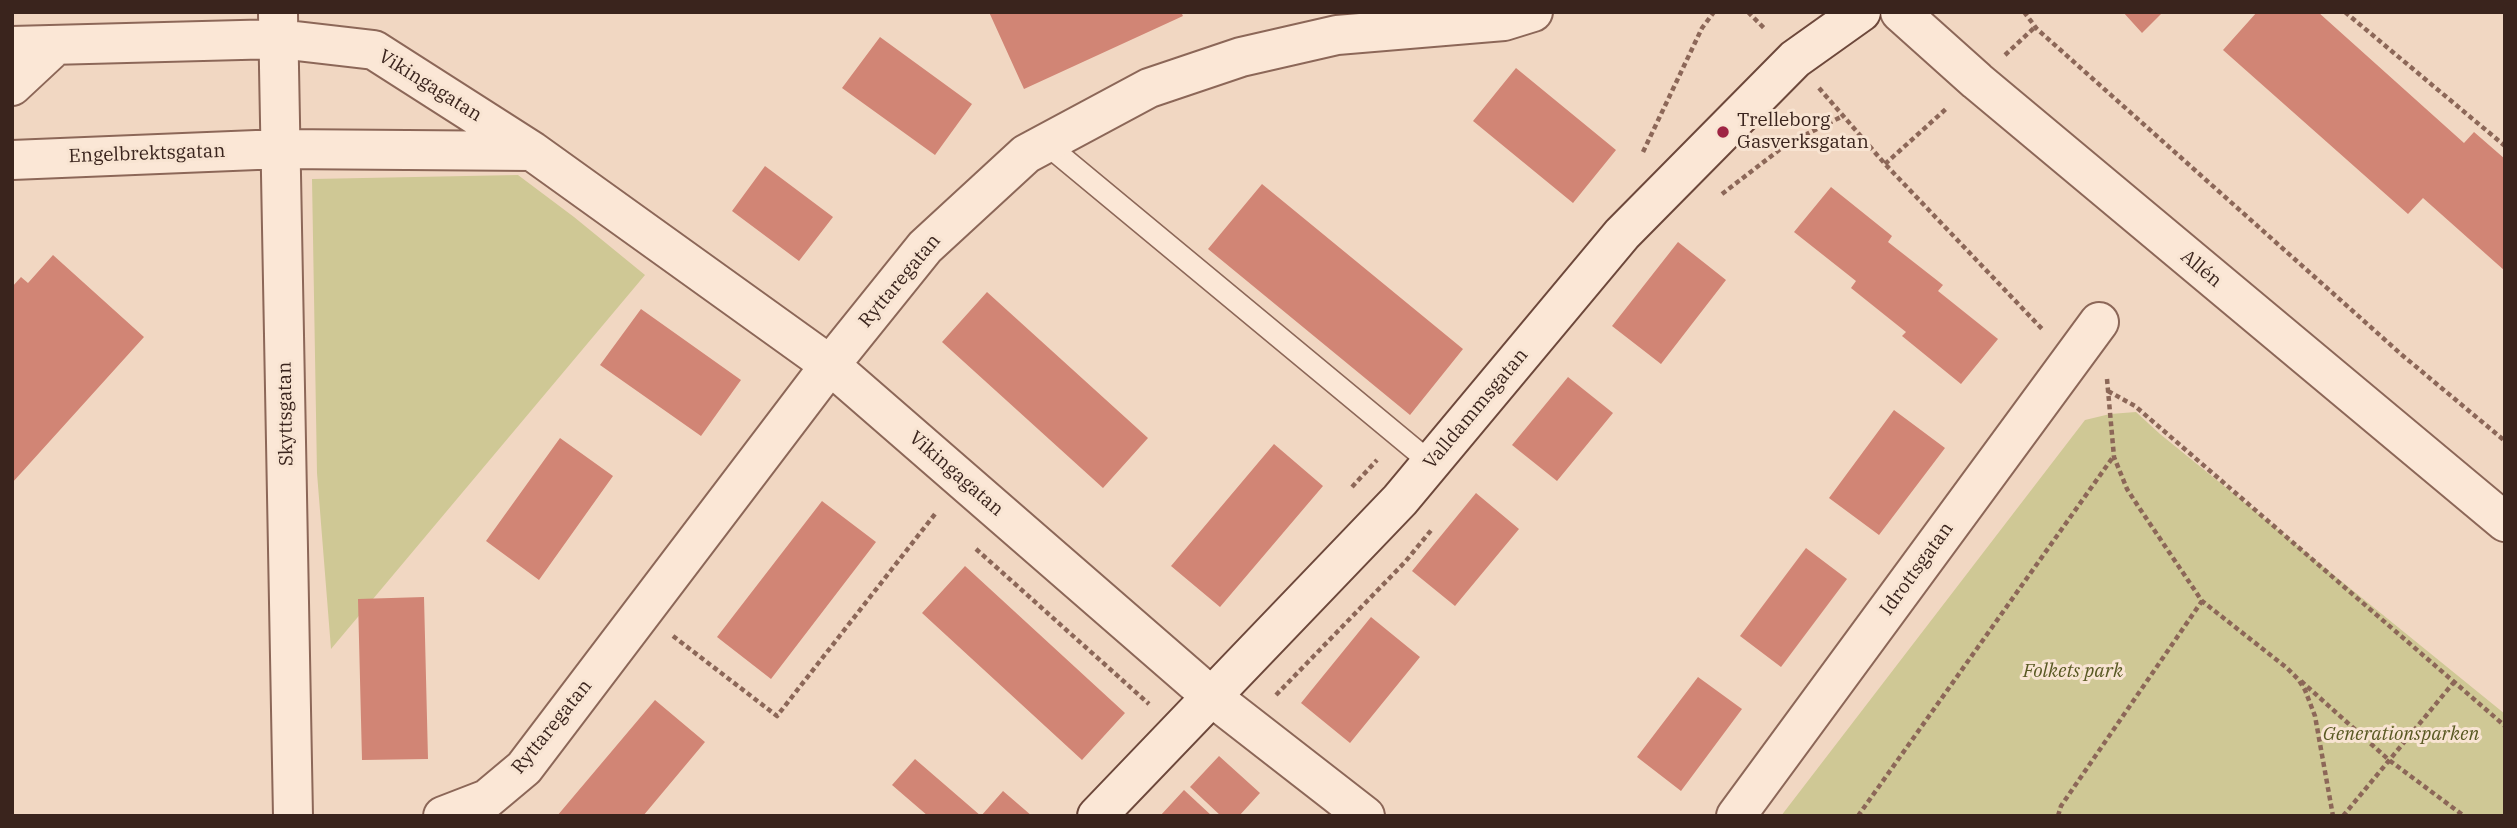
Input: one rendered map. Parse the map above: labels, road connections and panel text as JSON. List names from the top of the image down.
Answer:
{
  "streets": {
    "street": [
      "Vikingagatan",
      "Engelbrektsgatan",
      "Allén",
      "Ryttaregatan",
      "Valldammsgatan",
      "Skyttsgatan",
      "Idrottsgatan"
    ]
  },
  "crossings": [
    ["Vikingagatan", "Engelbrektsgatan"],
    ["Vikingagatan", "Ryttaregatan"],
    ["Vikingagatan", "Valldammsgatan"],
    ["Vikingagatan", "Skyttsgatan"],
    ["Engelbrektsgatan", "Skyttsgatan"]
  ],
  "parks": ["Folkets park", "Generationsparken"],
  "places": ["Trelleborg Gasverksgatan"]
}
